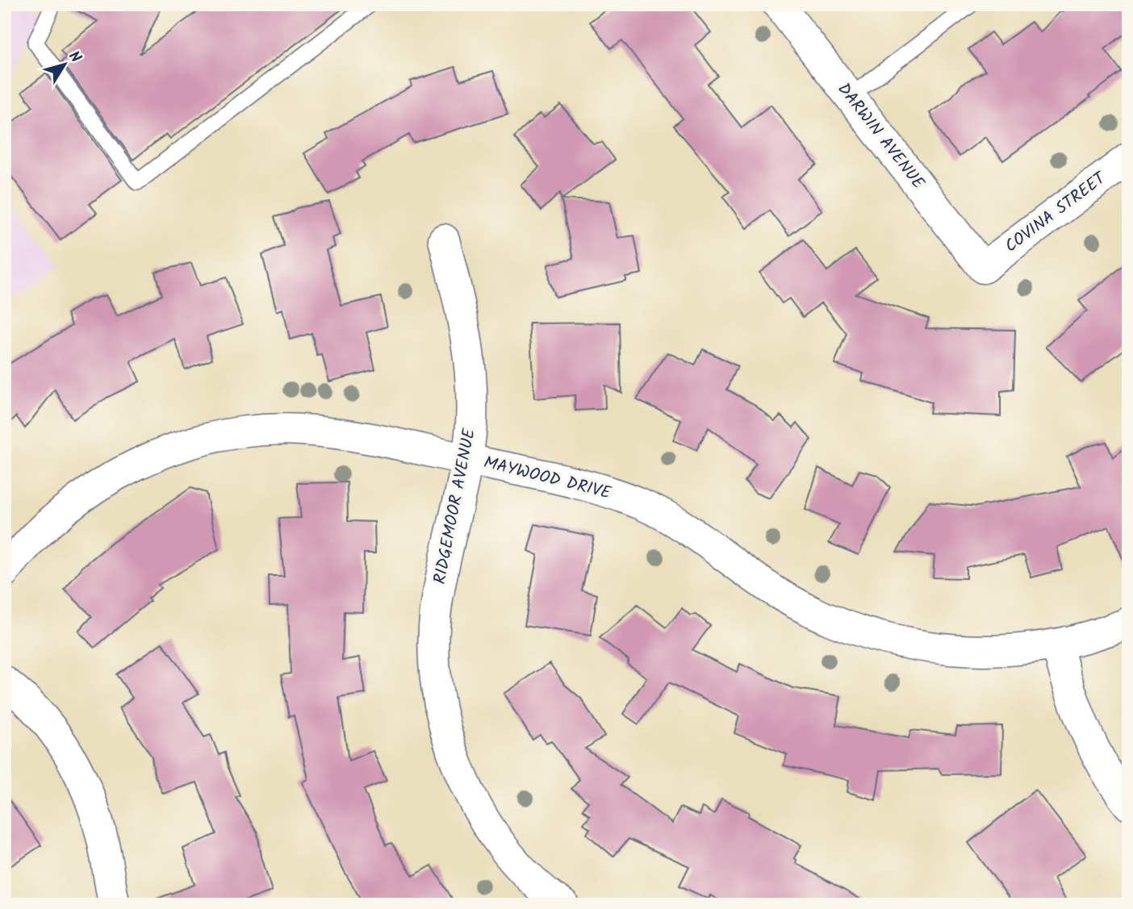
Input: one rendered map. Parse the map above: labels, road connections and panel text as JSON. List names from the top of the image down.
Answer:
{
  "streets": {
    "street": [
      "DARWIN AVENUE",
      "COVINA STREET",
      "MAYWOOD DRIVE",
      "RIDGEMOOR AVENUE"
    ]
  },
  "crossings": [
    ["DARWIN AVENUE", "COVINA STREET"],
    ["MAYWOOD DRIVE", "RIDGEMOOR AVENUE"]
  ],
  "north": "top right"
}
